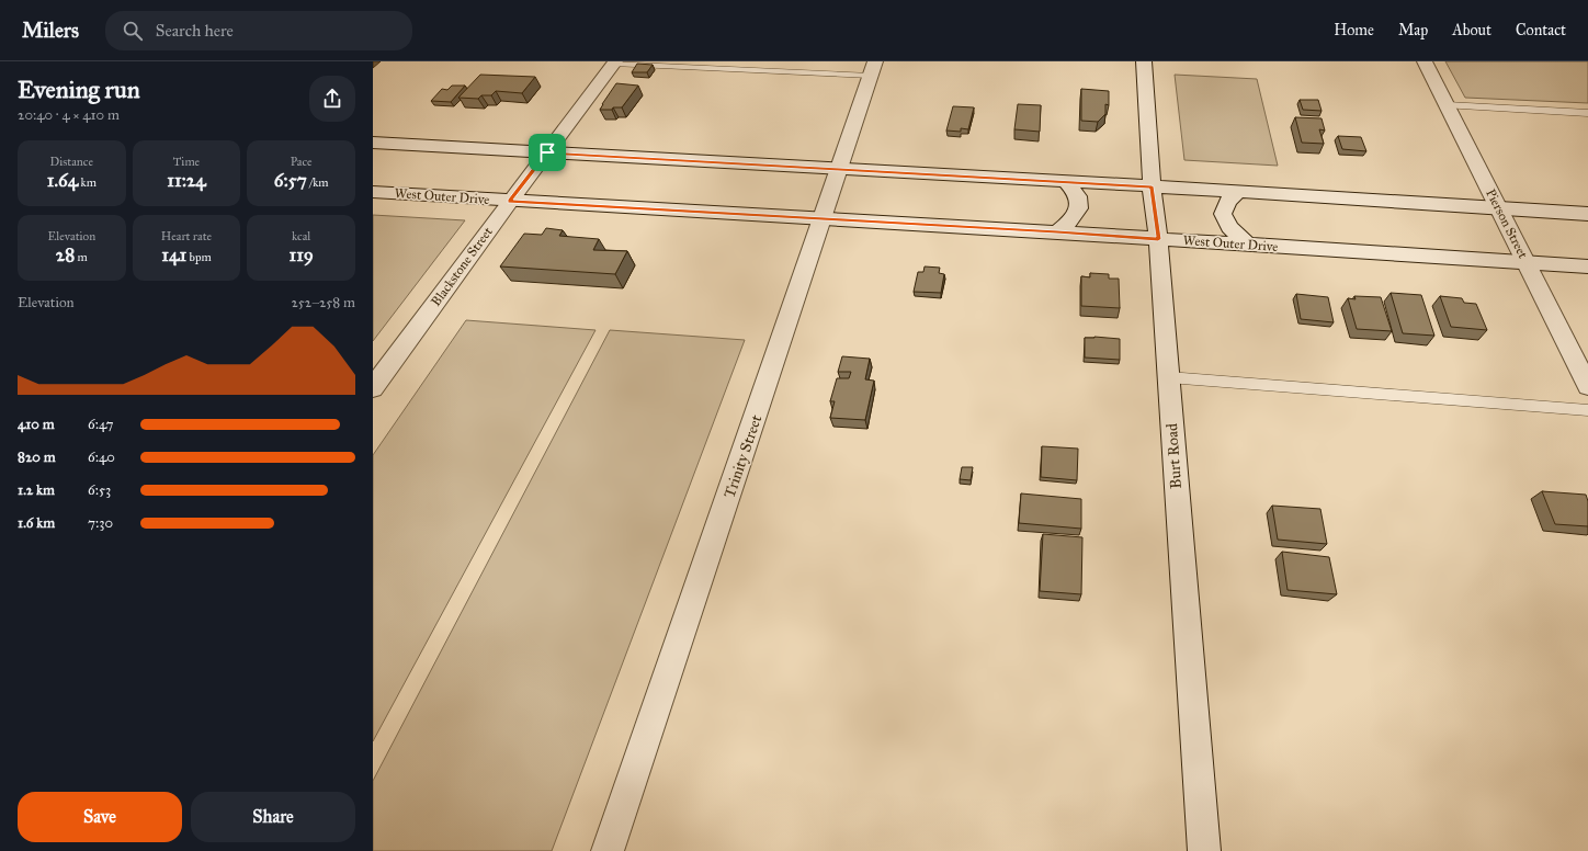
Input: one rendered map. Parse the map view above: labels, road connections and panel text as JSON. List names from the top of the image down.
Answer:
{
  "streets": {
    "main road": [
      "West Outer Drive",
      "Pierson Street",
      "Blackstone Street",
      "Trinity Street",
      "Burt Road"
    ]
  },
  "crossings": [
    ["West Outer Drive", "Pierson Street"],
    ["West Outer Drive", "Blackstone Street"],
    ["West Outer Drive", "Trinity Street"],
    ["West Outer Drive", "Burt Road"]
  ],
  "page": {
    "header": "Milers",
    "search": "Search here",
    "nav": [
      "Home",
      "Map",
      "About",
      "Contact"
    ],
    "heading": ["Evening run", "20:40 · 4 × 410 m"],
    "stats": [
      ["Distance", "1.64 km"],
      ["Time", "11:24"],
      ["Pace", "6:57 /km"],
      ["Elevation", "28 m"],
      ["Heart rate", "141 bpm"],
      ["kcal", "119"]
    ],
    "chart": ["Elevation", "252–258 m"],
    "list": [
      {
        "name": "410 m",
        "note": "6:47"
      },
      {
        "name": "820 m",
        "note": "6:40"
      },
      {
        "name": "1.2 km",
        "note": "6:53"
      },
      {
        "name": "1.6 km",
        "note": "7:30"
      }
    ],
    "buttons": ["Save", "Share"]
  }
}
